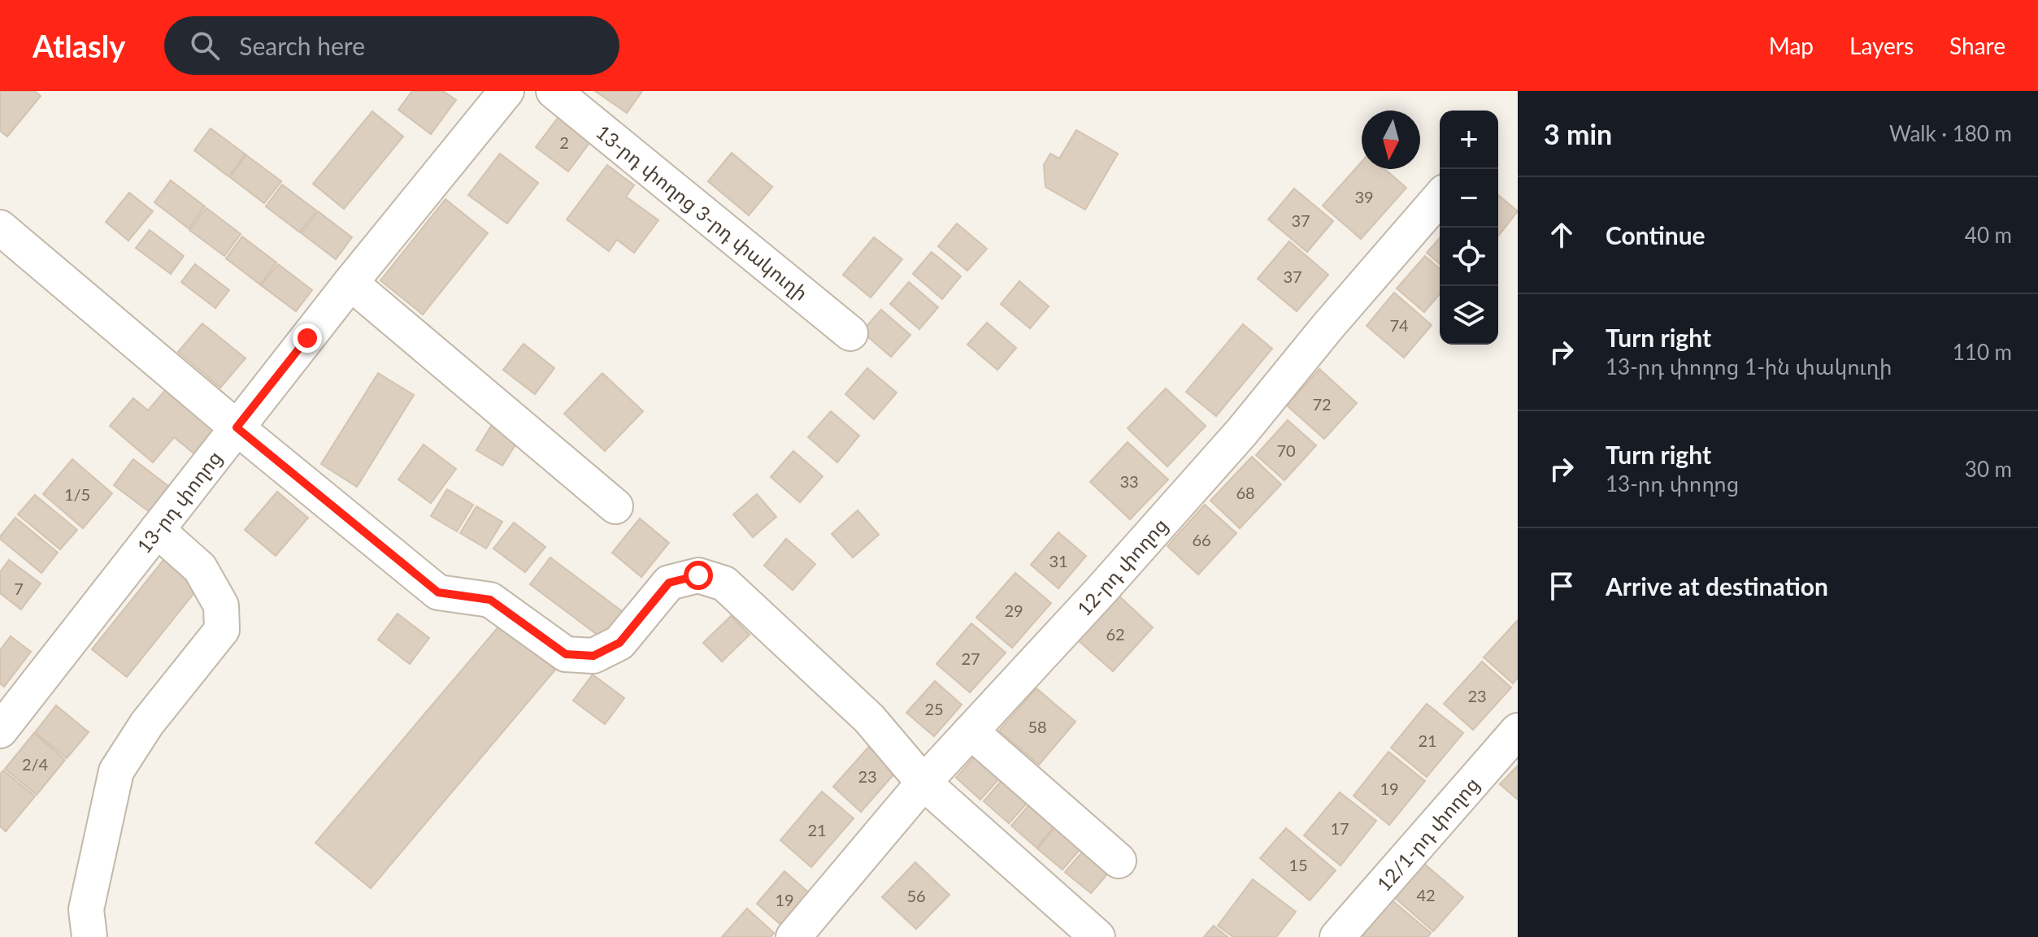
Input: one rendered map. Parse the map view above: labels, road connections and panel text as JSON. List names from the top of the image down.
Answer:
{
  "streets": {
    "street": [
      "13-րդ փողոց 3-րդ փակուղի",
      "13-րդ փողոց",
      "12-րդ փողոց",
      "12/1-րդ փողոց"
    ]
  },
  "house_numbers": [
    "2",
    "39",
    "37",
    "37",
    "74",
    "72",
    "70",
    "33",
    "68",
    "1/5",
    "66",
    "31",
    "7",
    "29",
    "62",
    "27",
    "23",
    "25",
    "58",
    "21",
    "2/4",
    "23",
    "19",
    "17",
    "21",
    "15",
    "42",
    "56",
    "19"
  ],
  "north": "bottom",
  "page": {
    "header": "Atlasly",
    "search": "Search here",
    "nav": ["Map", "Layers", "Share"],
    "heading": ["3 min", "Walk · 180 m"],
    "map_buttons": ["+", "−"],
    "list": [
      ["Continue", "40 m"],
      ["Turn right", "13-րդ փողոց 1-ին փակուղի", "110 m"],
      ["Turn right", "13-րդ փողոց", "30 m"],
      "Arrive at destination"
    ]
  }
}
